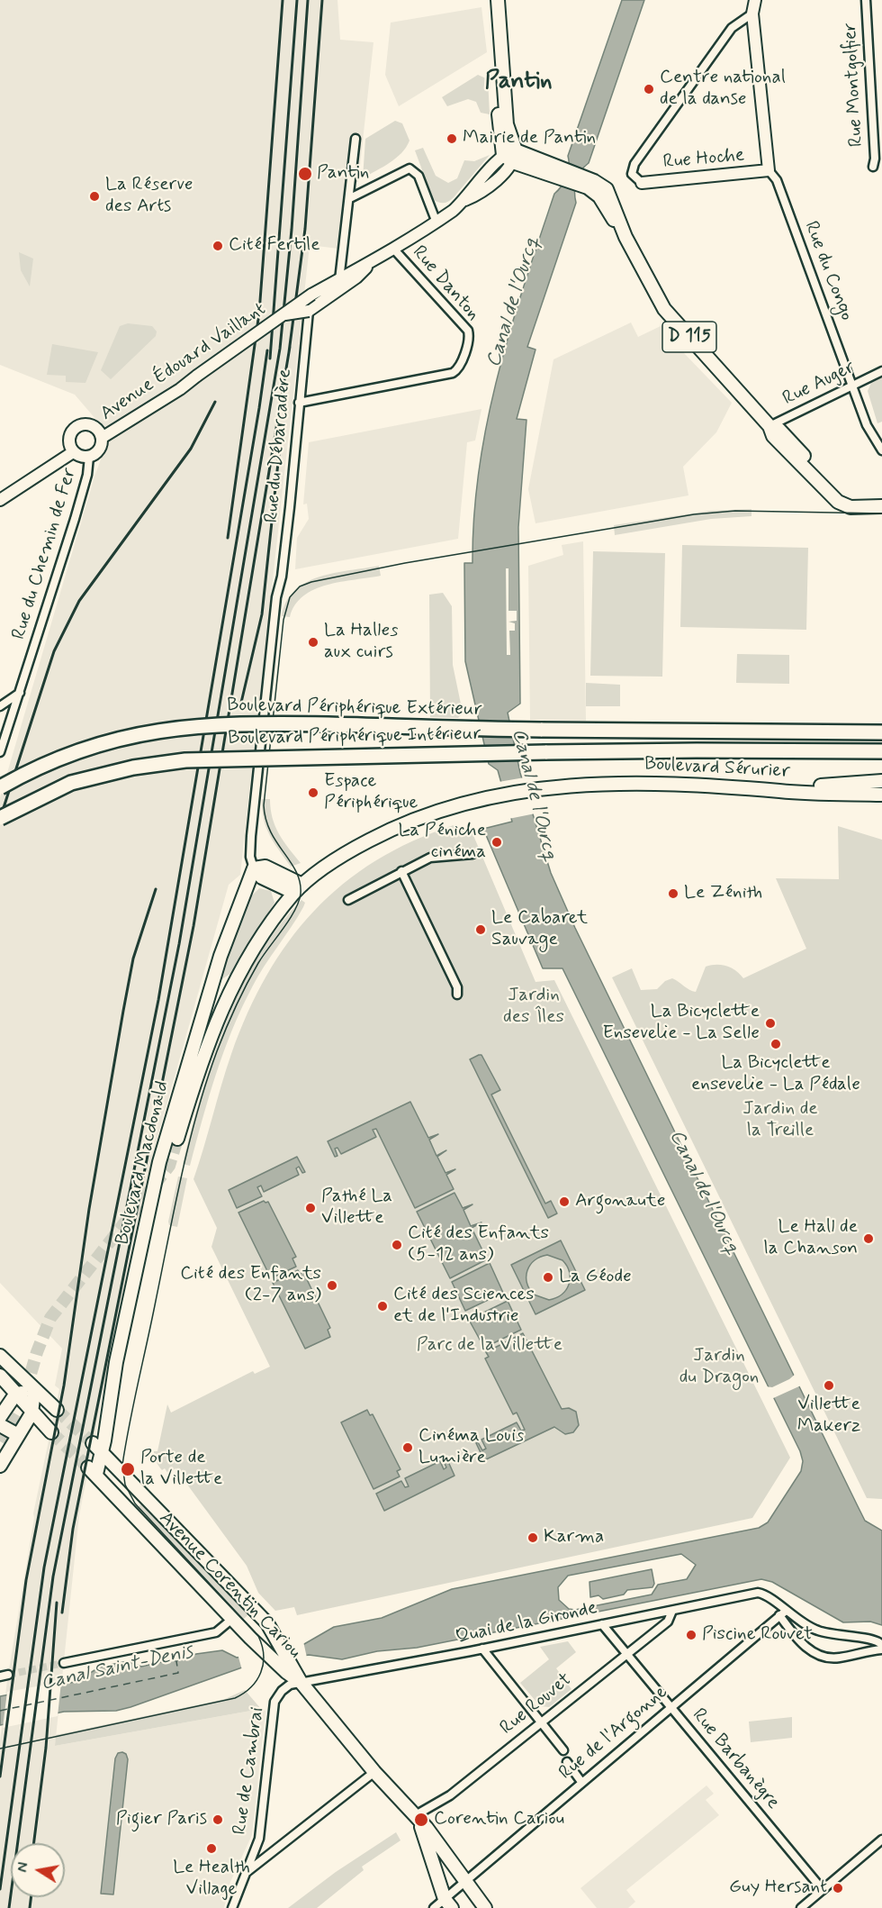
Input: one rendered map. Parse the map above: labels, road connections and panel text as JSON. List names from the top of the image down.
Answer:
{
  "streets": {
    "highway": ["Boulevard Périphérique Extérieur", "Boulevard Périphérique Intérieur"],
    "main road": [
      "Rue Hoche",
      "D 115",
      "Avenue Édouard Vaillant",
      "Boulevard Sérurier",
      "Boulevard Macdonald",
      "Avenue Corentin Cariou"
    ],
    "street": [
      "Rue Montgolfier",
      "Rue du Congo",
      "Rue Danton",
      "Rue Auger",
      "Rue du Débarcadère",
      "Rue du Chemin de Fer",
      "Quai de la Gironde",
      "Rue Rouvet",
      "Rue de l'Argonne",
      "Rue Barbanègre",
      "Rue de Cambrai"
    ]
  },
  "crossings": [
    ["Rue Hoche", "Rue du Congo"],
    ["Rue du Congo", "Rue Auger"],
    ["Rue Danton", "Avenue Édouard Vaillant"],
    ["Rue Danton", "Rue du Débarcadère"],
    ["D 115", "Avenue Édouard Vaillant"],
    ["D 115", "Rue Auger"],
    ["Avenue Édouard Vaillant", "Rue du Débarcadère"],
    ["Avenue Édouard Vaillant", "Rue du Chemin de Fer"],
    ["Rue du Débarcadère", "Boulevard Macdonald"],
    ["Boulevard Sérurier", "Boulevard Macdonald"],
    ["Boulevard Macdonald", "Avenue Corentin Cariou"],
    ["Avenue Corentin Cariou", "Quai de la Gironde"],
    ["Avenue Corentin Cariou", "Rue Rouvet"],
    ["Avenue Corentin Cariou", "Rue de l'Argonne"],
    ["Avenue Corentin Cariou", "Rue de Cambrai"],
    ["Quai de la Gironde", "Rue Rouvet"],
    ["Quai de la Gironde", "Rue de l'Argonne"],
    ["Quai de la Gironde", "Rue Barbanègre"],
    ["Quai de la Gironde", "Rue de Cambrai"],
    ["Rue Rouvet", "Rue Barbanègre"],
    ["Rue de l'Argonne", "Rue Barbanègre"]
  ],
  "districts": ["Pantin"],
  "water": ["Canal de l'Ourcq", "Canal Saint-Denis"],
  "parks": [
    "Jardin des Îles",
    "Jardin de la Treille",
    "Parc de la Villette",
    "Jardin du Dragon"
  ],
  "places": [
    "Centre national de la danse",
    "Mairie de Pantin",
    "Pantin",
    "La Réserve des Arts",
    "Cité Fertile",
    "La Halles aux cuirs",
    "Espace Périphérique",
    "La Péniche cinéma",
    "Le Zénith",
    "Le Cabaret Sauvage",
    "La Bicyclette Ensevelie - La Selle",
    "La Bicyclette ensevelie - La Pédale",
    "Argonaute",
    "Pathé La Villette",
    "Le Hall de la Chanson",
    "Cité des Enfants (5-12 ans)",
    "La Géode",
    "Cité des Enfants (2-7 ans)",
    "Cité des Sciences et de l'Industrie",
    "Villette Makerz",
    "Cinéma Louis Lumière",
    "Porte de la Villette",
    "Karma",
    "Piscine Rouvet",
    "Pigier Paris",
    "Corentin Cariou",
    "Le Health Village",
    "Guy Hersant"
  ],
  "north": "left"
}
